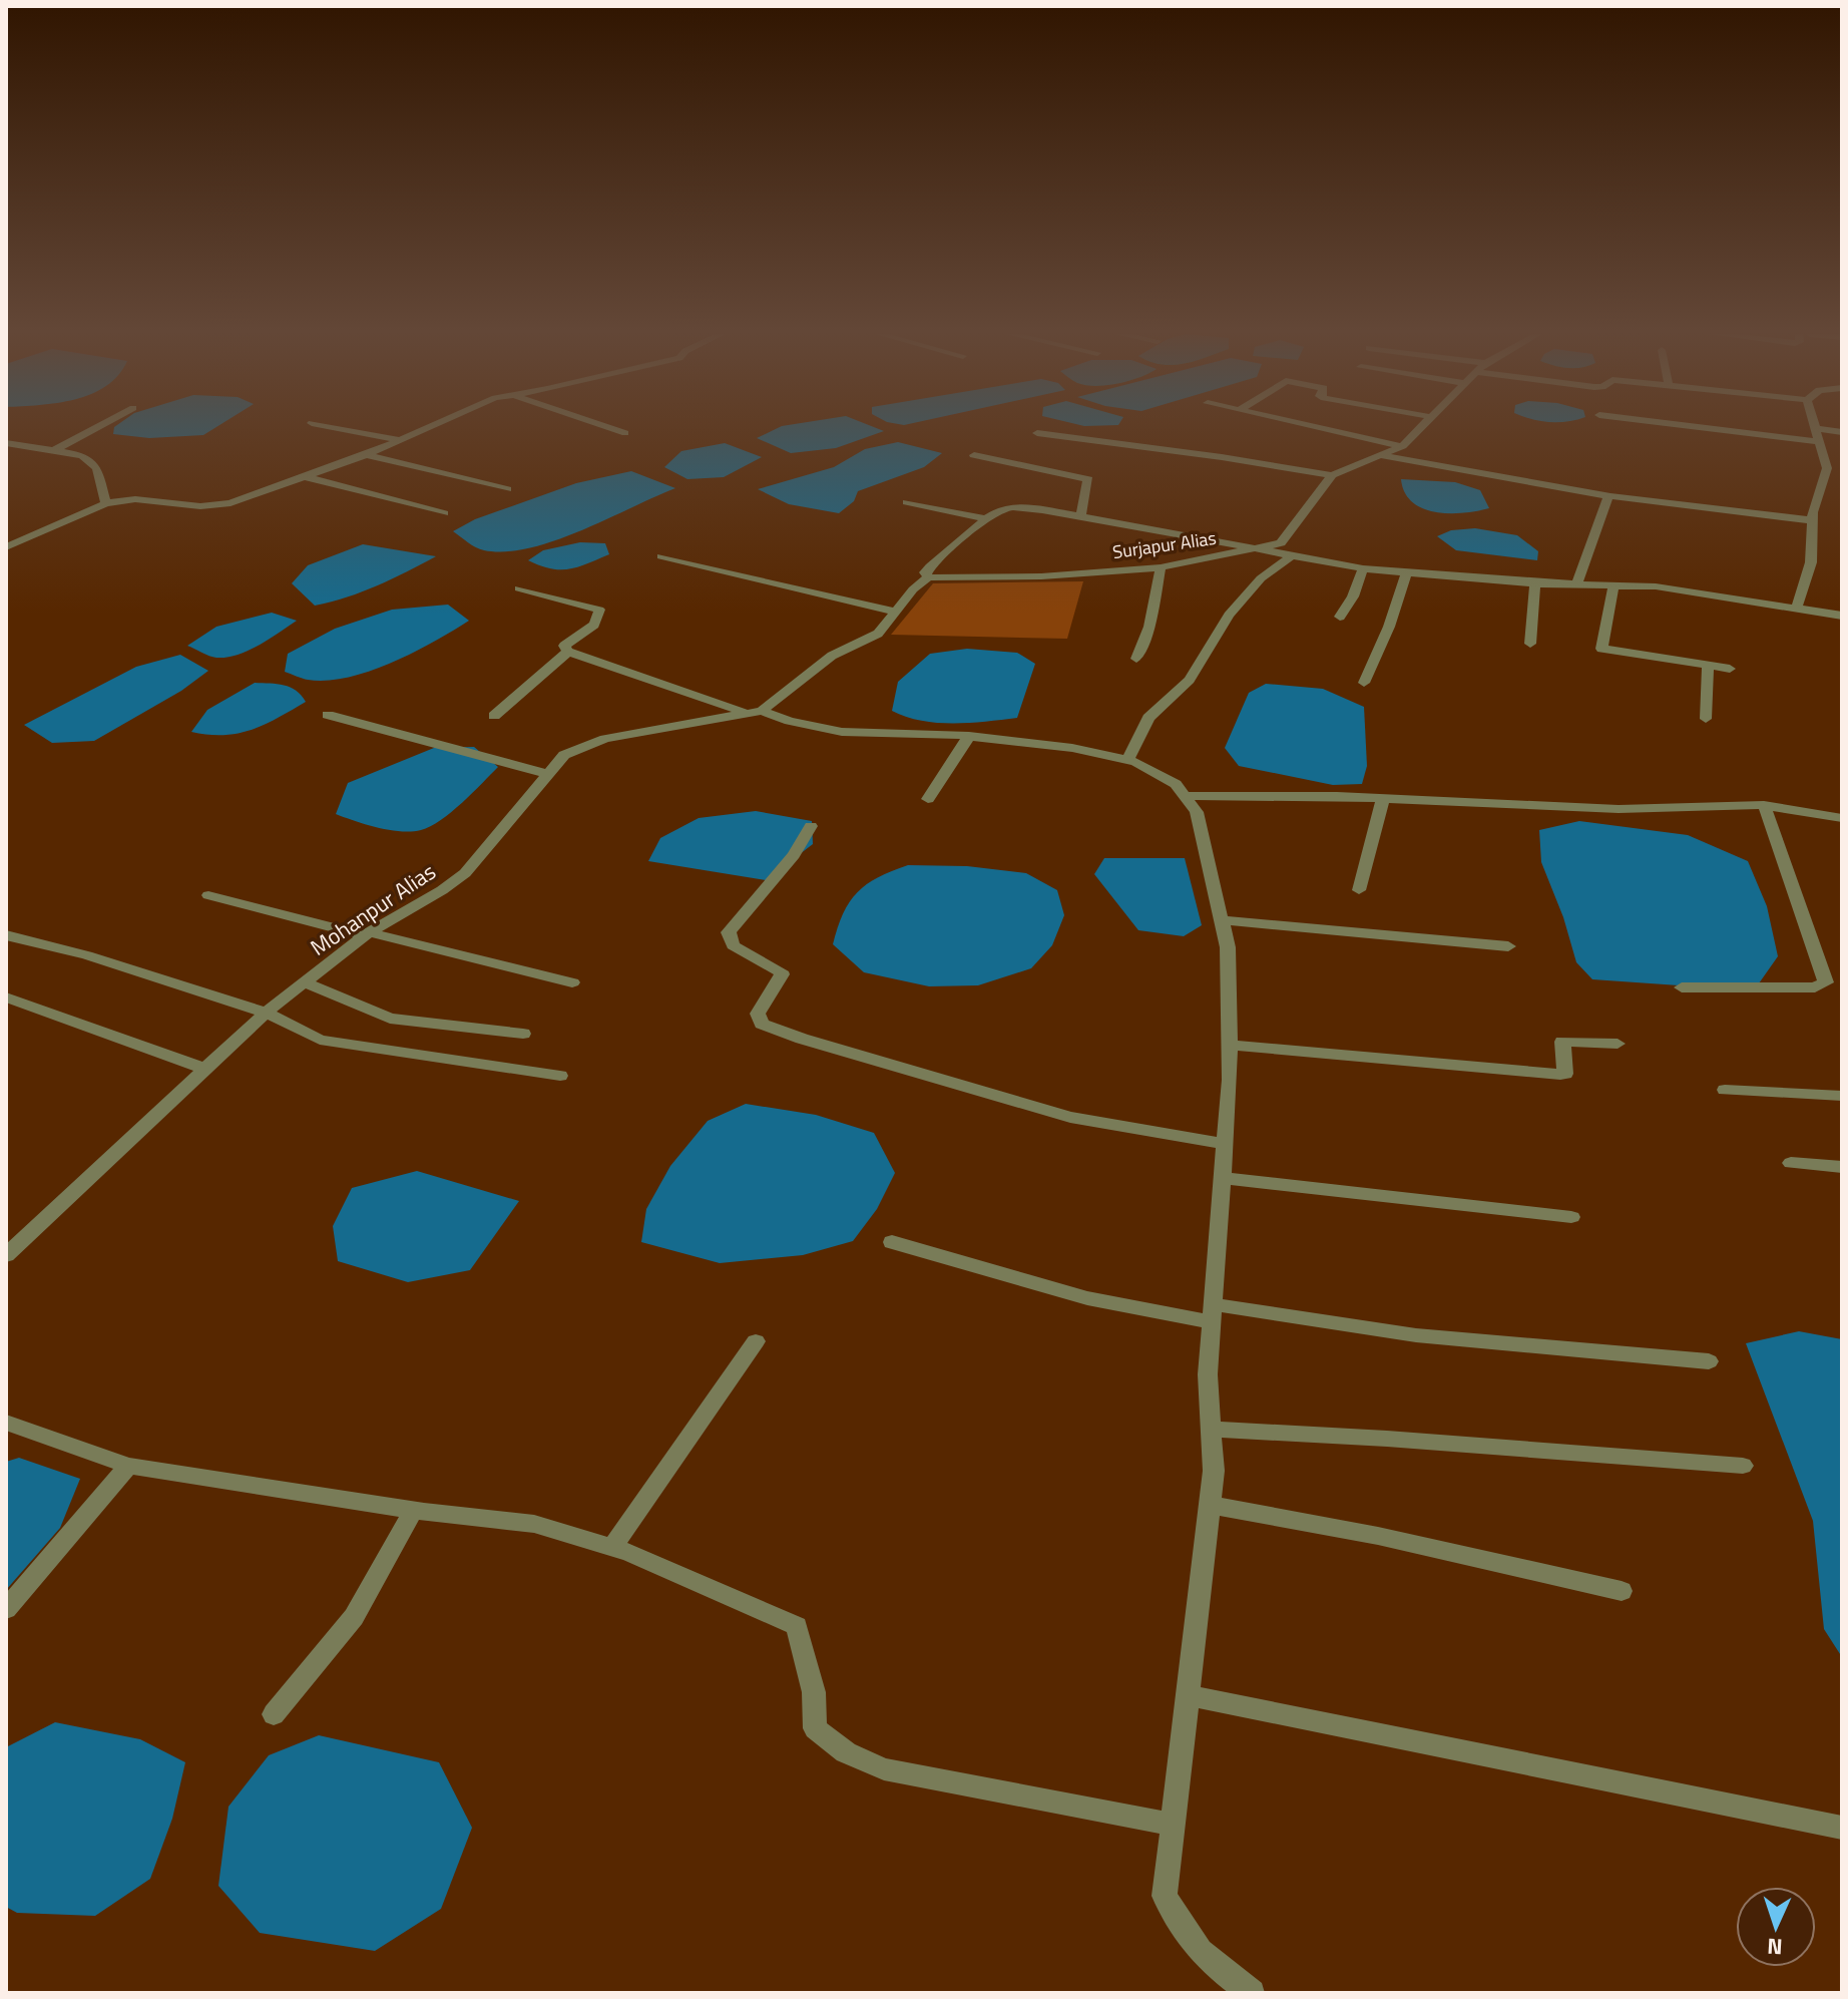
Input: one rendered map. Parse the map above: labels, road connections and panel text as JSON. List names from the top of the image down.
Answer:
{
  "streets": {
    "street": ["Surjapur Alias", "Mohanpur Alias"]
  },
  "north": "bottom"
}
